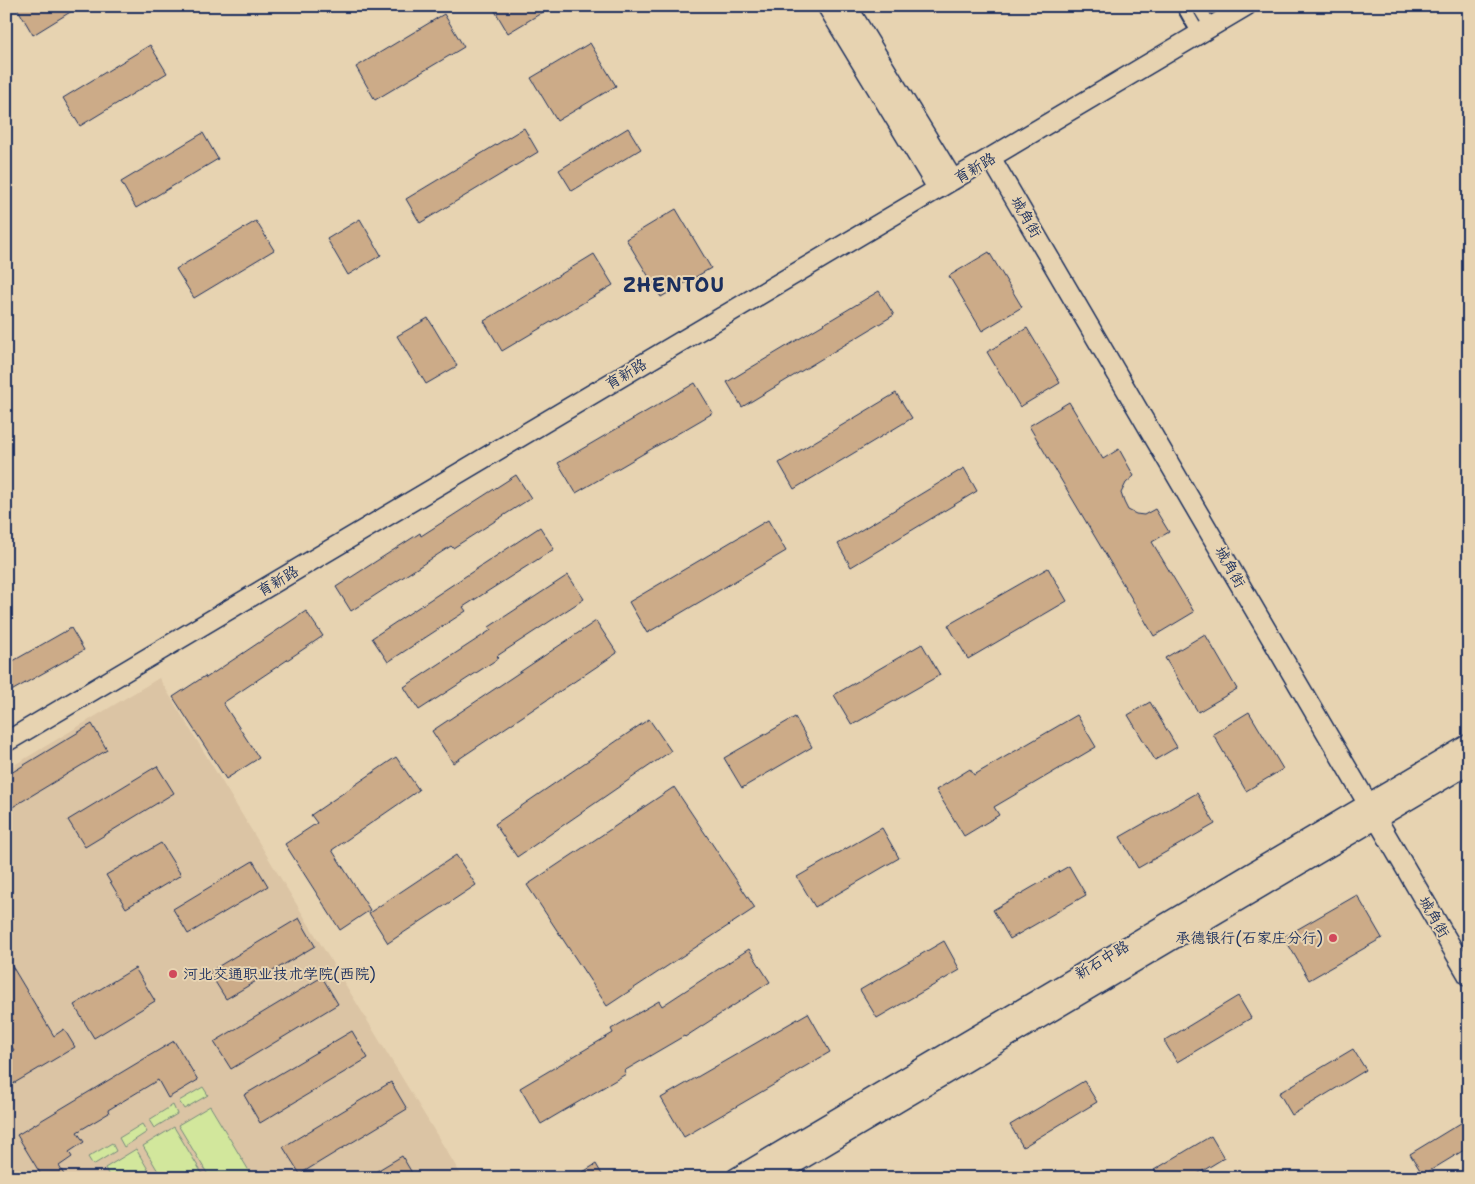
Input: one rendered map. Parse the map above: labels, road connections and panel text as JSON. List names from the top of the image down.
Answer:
{
  "streets": {
    "street": ["育新路", "城角街", "新石中路"]
  },
  "crossings": [
    ["育新路", "城角街"],
    ["城角街", "新石中路"]
  ],
  "districts": ["ZHENTOU"],
  "places": ["承德银行(石家庄分行)", "河北交通职业技术学院(西院)"]
}
